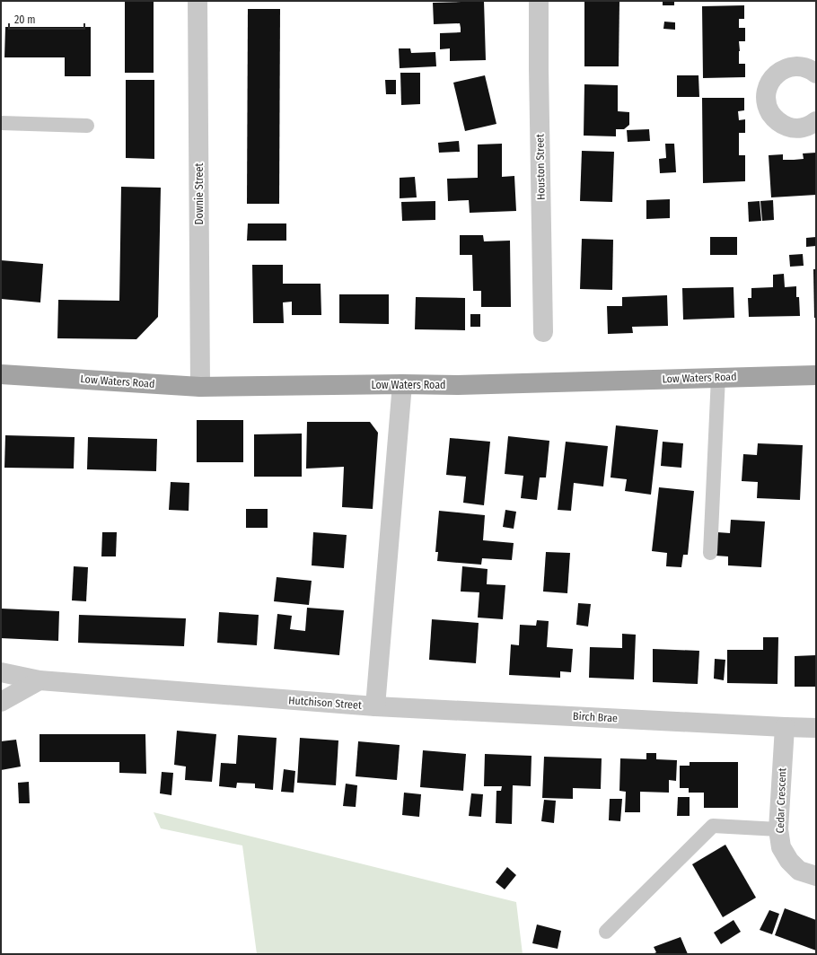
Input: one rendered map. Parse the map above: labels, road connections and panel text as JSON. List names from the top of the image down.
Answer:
{
  "streets": {
    "main road": ["Low Waters Road"],
    "street": [
      "Houston Street",
      "Downie Street",
      "Hutchison Street",
      "Birch Brae",
      "Cedar Crescent"
    ]
  },
  "crossings": [
    ["Downie Street", "Low Waters Road"],
    ["Low Waters Road", "Hutchison Street"],
    ["Hutchison Street", "Birch Brae"],
    ["Birch Brae", "Cedar Crescent"]
  ],
  "scale_bar": "20 m"
}
